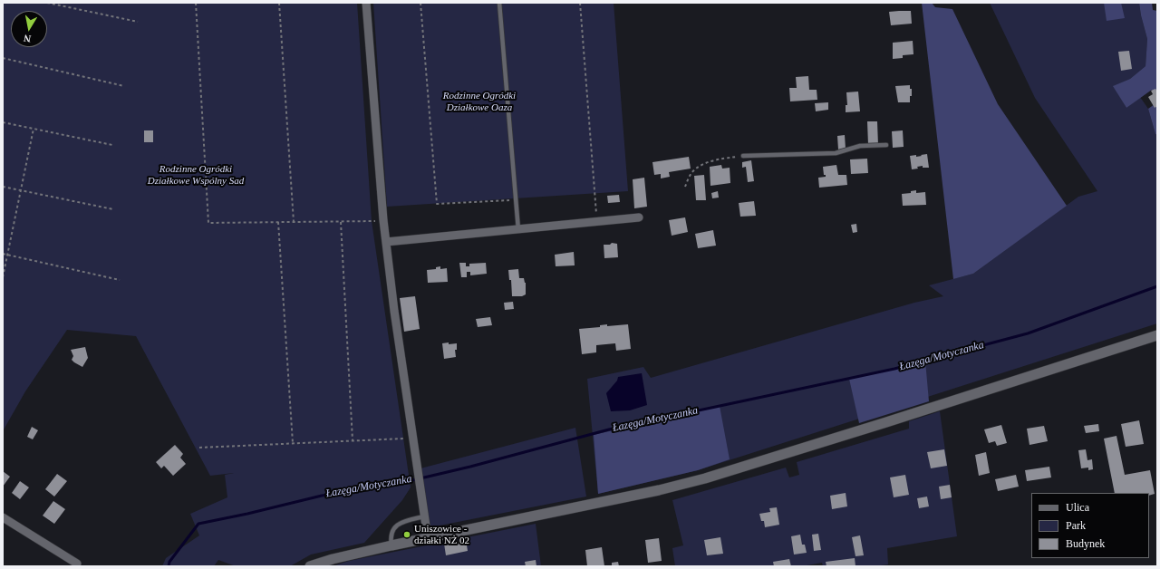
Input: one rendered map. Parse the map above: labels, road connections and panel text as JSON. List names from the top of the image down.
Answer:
{
  "water": ["Łazęga/Motyczanka"],
  "parks": ["Rodzinne Ogródki Działkowe Oaza", "Rodzinne Ogródki Działkowe Wspólny Sad"],
  "places": ["Uniszowice - działki NŻ 02"],
  "legend": ["Ulica", "Park", "Budynek"],
  "north": "bottom"
}
